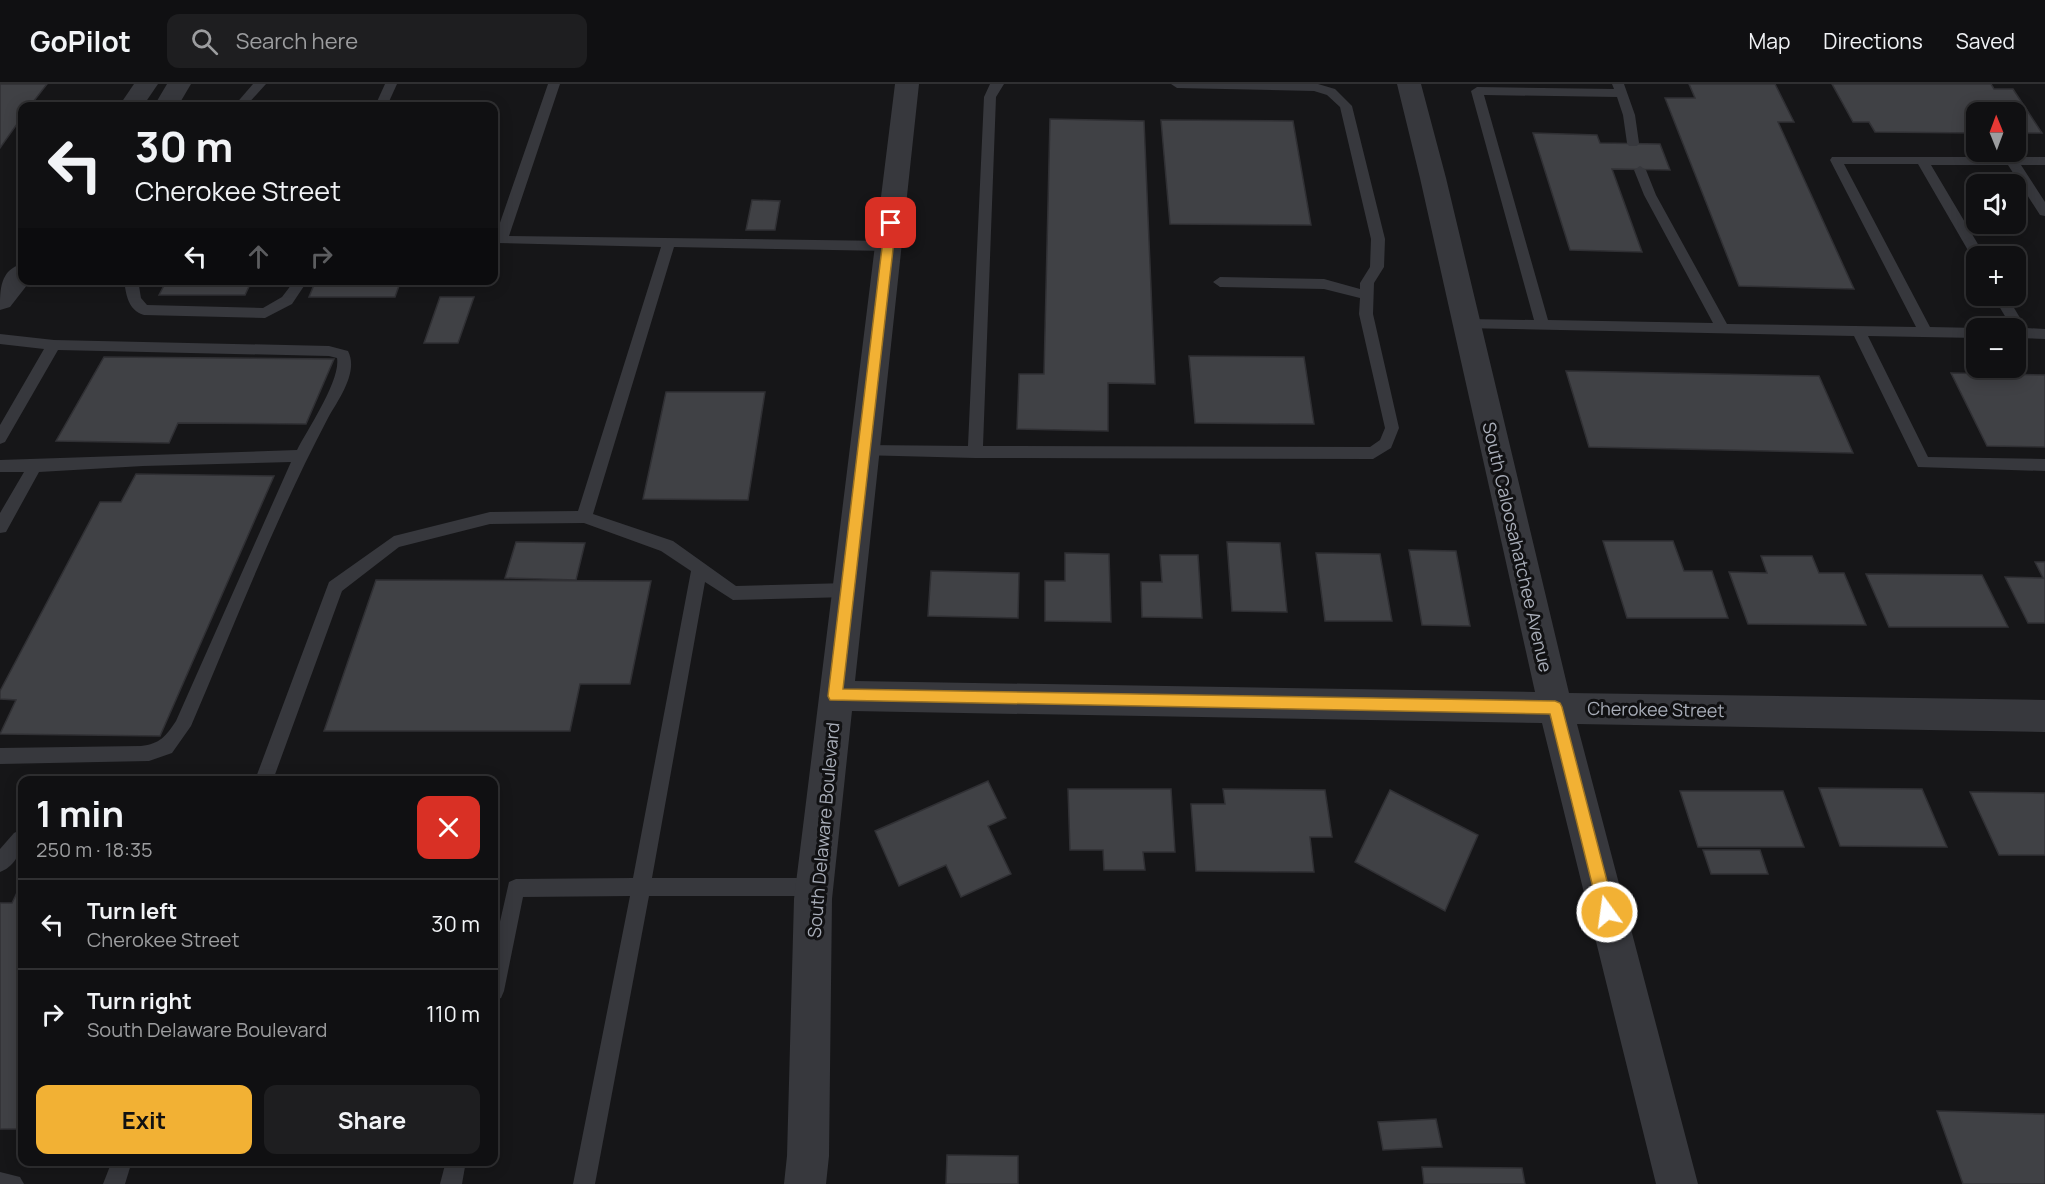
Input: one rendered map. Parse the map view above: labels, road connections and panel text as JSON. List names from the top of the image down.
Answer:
{
  "streets": {
    "street": ["South Caloosahatchee Avenue", "Cherokee Street", "South Delaware Boulevard"]
  },
  "crossings": [
    ["South Caloosahatchee Avenue", "Cherokee Street"],
    ["Cherokee Street", "South Delaware Boulevard"]
  ],
  "north": "top",
  "page": {
    "header": "GoPilot",
    "search": "Search here",
    "nav": ["Map", "Directions", "Saved"],
    "map_buttons": ["+", "−"],
    "turn": ["30 m", "Cherokee Street"],
    "heading": ["1 min", "250 m · 18:35"],
    "list": [
      {
        "name": "Turn left",
        "note": "Cherokee Street",
        "value": "30 m"
      },
      {
        "name": "Turn right",
        "note": "South Delaware Boulevard",
        "value": "110 m"
      }
    ],
    "buttons": ["Exit", "Share"]
  }
}
